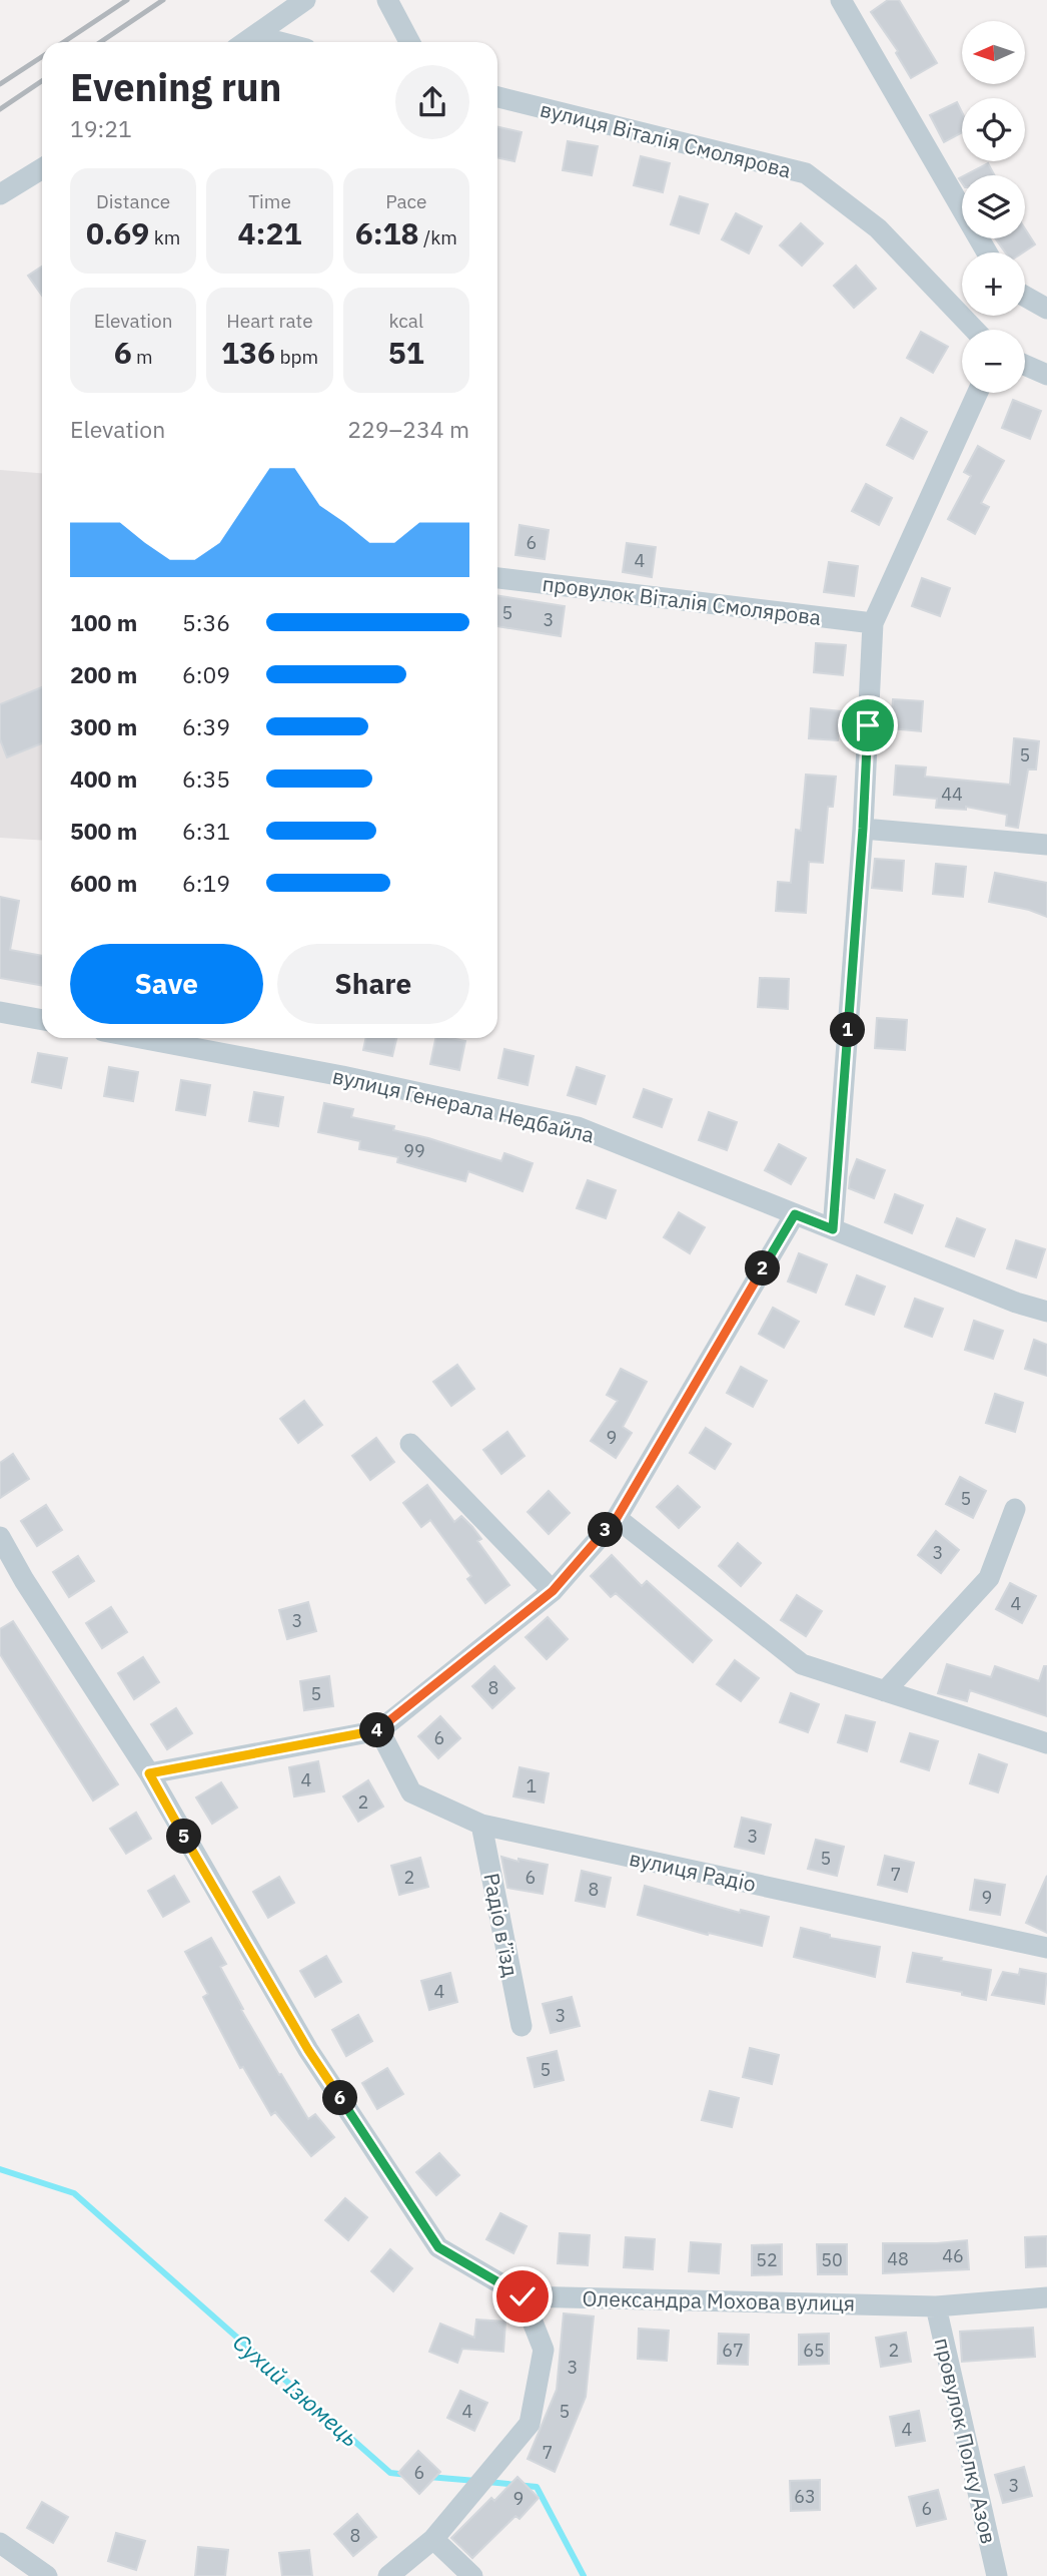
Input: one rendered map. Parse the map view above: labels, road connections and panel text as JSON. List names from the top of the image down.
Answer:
{
  "streets": {
    "street": [
      "вулиця Віталія Смолярова",
      "провулок Віталія Смолярова",
      "вулиця Генерала Недбайла",
      "вулиця Радіо",
      "Радіо в’їзд",
      "Олександра Мохова вулиця",
      "провулок Полку Азов"
    ]
  },
  "crossings": [
    ["вулиця Радіо", "Радіо в’їзд"],
    ["Олександра Мохова вулиця", "провулок Полку Азов"]
  ],
  "water": ["Сухий Ізюмець"],
  "house_numbers": [
    "6",
    "4",
    "5",
    "3",
    "5",
    "44",
    "99",
    "9",
    "5",
    "3",
    "4",
    "3",
    "8",
    "5",
    "6",
    "4",
    "1",
    "2",
    "3",
    "5",
    "7",
    "2",
    "6",
    "8",
    "9",
    "4",
    "3",
    "5",
    "46",
    "48",
    "52",
    "50",
    "67",
    "65",
    "2",
    "3",
    "4",
    "5",
    "4",
    "7",
    "6",
    "3",
    "63",
    "9",
    "6",
    "8"
  ],
  "north": "left",
  "page": {
    "map_buttons": ["+", "−"],
    "heading": ["Evening run", "19:21"],
    "stats": [
      ["Distance", "0.69 km"],
      ["Time", "4:21"],
      ["Pace", "6:18 /km"],
      ["Elevation", "6 m"],
      ["Heart rate", "136 bpm"],
      ["kcal", "51"]
    ],
    "chart": ["Elevation", "229–234 m"],
    "list": [
      {
        "name": "100 m",
        "note": "5:36"
      },
      {
        "name": "200 m",
        "note": "6:09"
      },
      {
        "name": "300 m",
        "note": "6:39"
      },
      {
        "name": "400 m",
        "note": "6:35"
      },
      {
        "name": "500 m",
        "note": "6:31"
      },
      {
        "name": "600 m",
        "note": "6:19"
      }
    ],
    "buttons": ["Save", "Share"],
    "pins": [
      "1",
      "2",
      "3",
      "4",
      "5",
      "6"
    ]
  }
}
